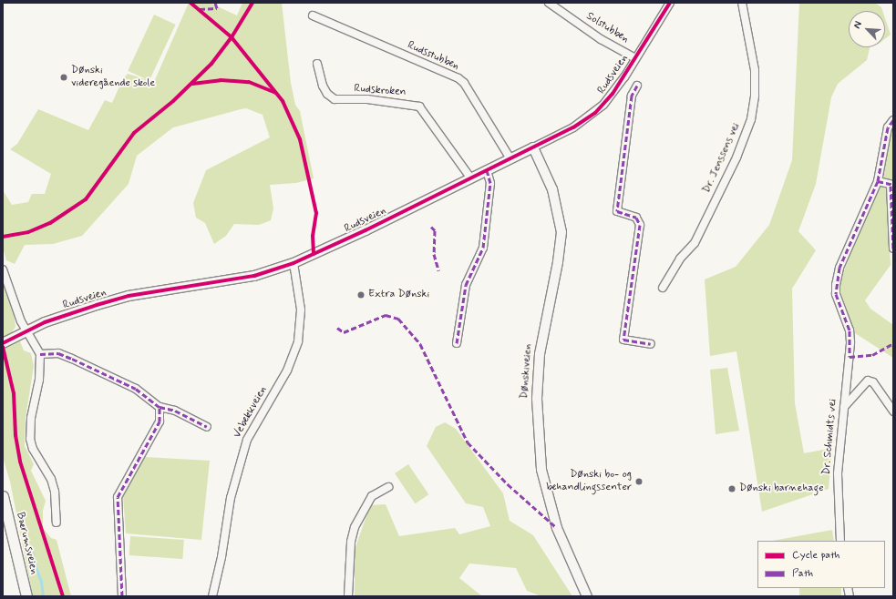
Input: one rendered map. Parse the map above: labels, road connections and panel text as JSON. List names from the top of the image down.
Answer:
{
  "streets": {
    "main road": ["Bærumsveien"],
    "street": [
      "Solstubben",
      "Rudsstubben",
      "Rudsveien",
      "Rudskroken",
      "Dr. Jenssens vei",
      "Dønskiveien",
      "Vebekkveien",
      "Dr. Schmidts vei"
    ]
  },
  "crossings": [
    ["Solstubben", "Rudsveien"],
    ["Rudsstubben", "Rudsveien"],
    ["Rudsveien", "Rudskroken"],
    ["Rudsveien", "Dønskiveien"],
    ["Rudsveien", "Vebekkveien"]
  ],
  "places": [
    "Dønski videregående skole",
    "Extra Dønski",
    "Dønski bo- og behandlingssenter",
    "Dønski barnehage"
  ],
  "legend": ["Cycle path", "Path"],
  "north": "top left"
}
